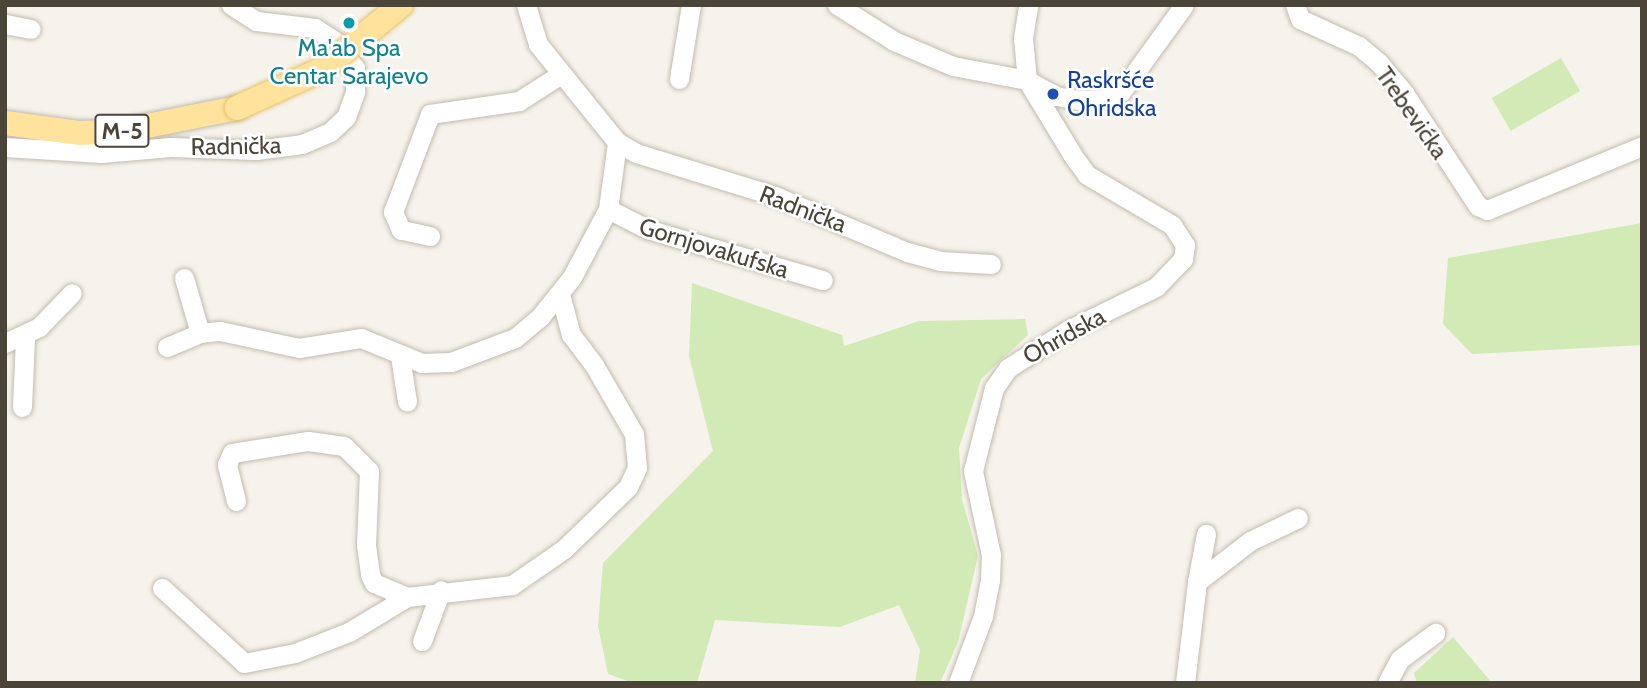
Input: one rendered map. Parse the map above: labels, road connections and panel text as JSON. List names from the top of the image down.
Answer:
{
  "streets": {
    "main road": ["M-5"],
    "street": [
      "Trebevićka",
      "Radnička",
      "Gornjovakufska",
      "Ohridska"
    ]
  },
  "crossings": [
    ["Radnička", "Gornjovakufska"]
  ],
  "places": ["Ma'ab Spa Centar Sarajevo", "Raskršće Ohridska"]
}
